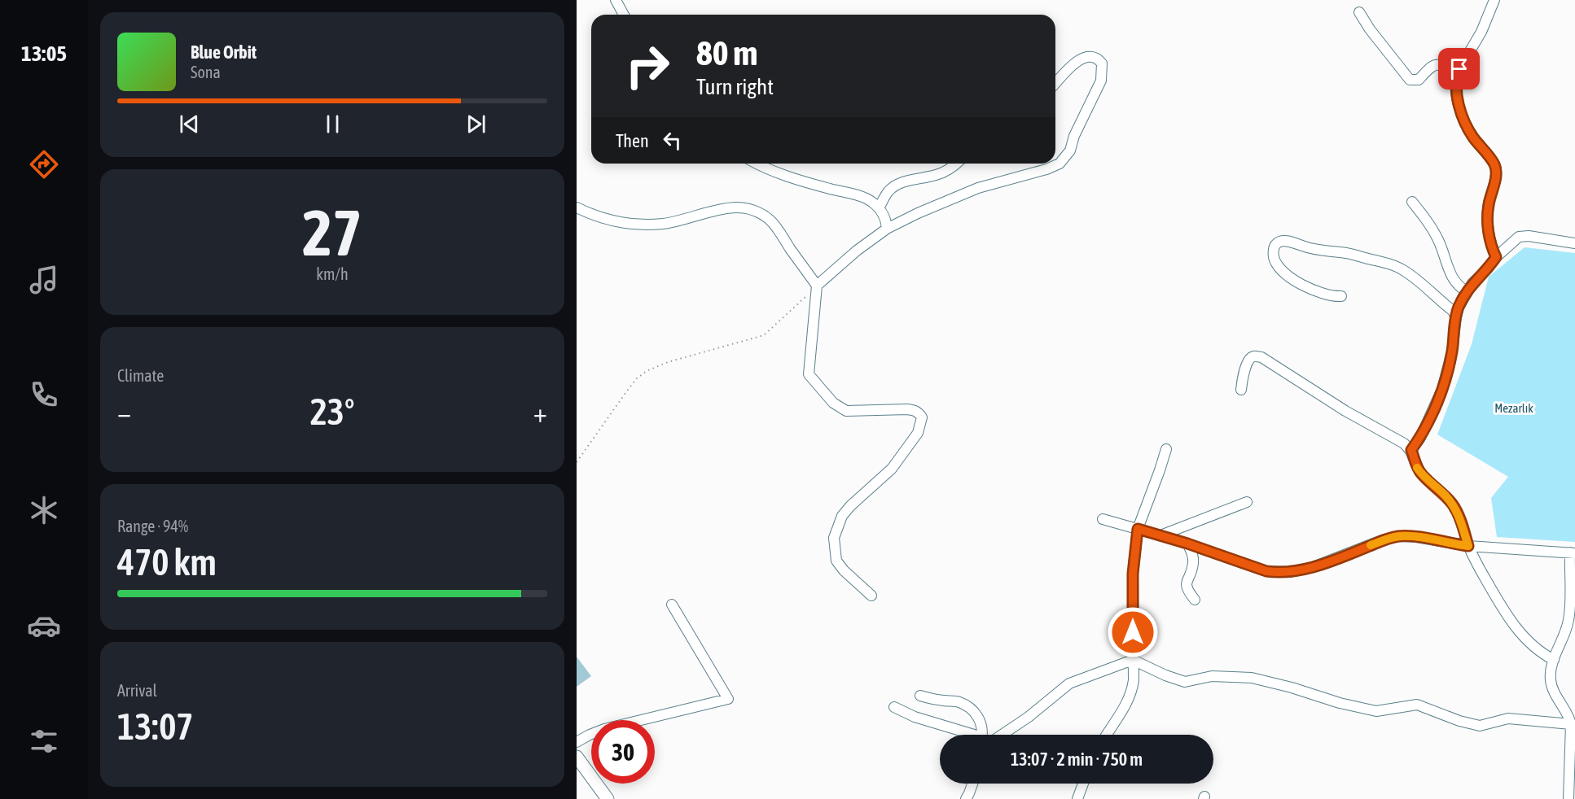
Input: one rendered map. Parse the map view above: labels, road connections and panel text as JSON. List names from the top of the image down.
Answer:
{
  "parks": ["Mezarlık"],
  "page": {
    "tabs": "13:05",
    "turn": ["80 m", "Turn right"],
    "song": ["Blue Orbit", "Sona"],
    "then": "Then",
    "tile": [
      ["27", "km/h"],
      "Climate",
      ["Range · 94%", "470 km"],
      ["Arrival", "13:07"]
    ],
    "heat": ["−", "23°", "+"],
    "limit": "30",
    "trip": "13:07 · 2 min · 750 m"
  }
}
